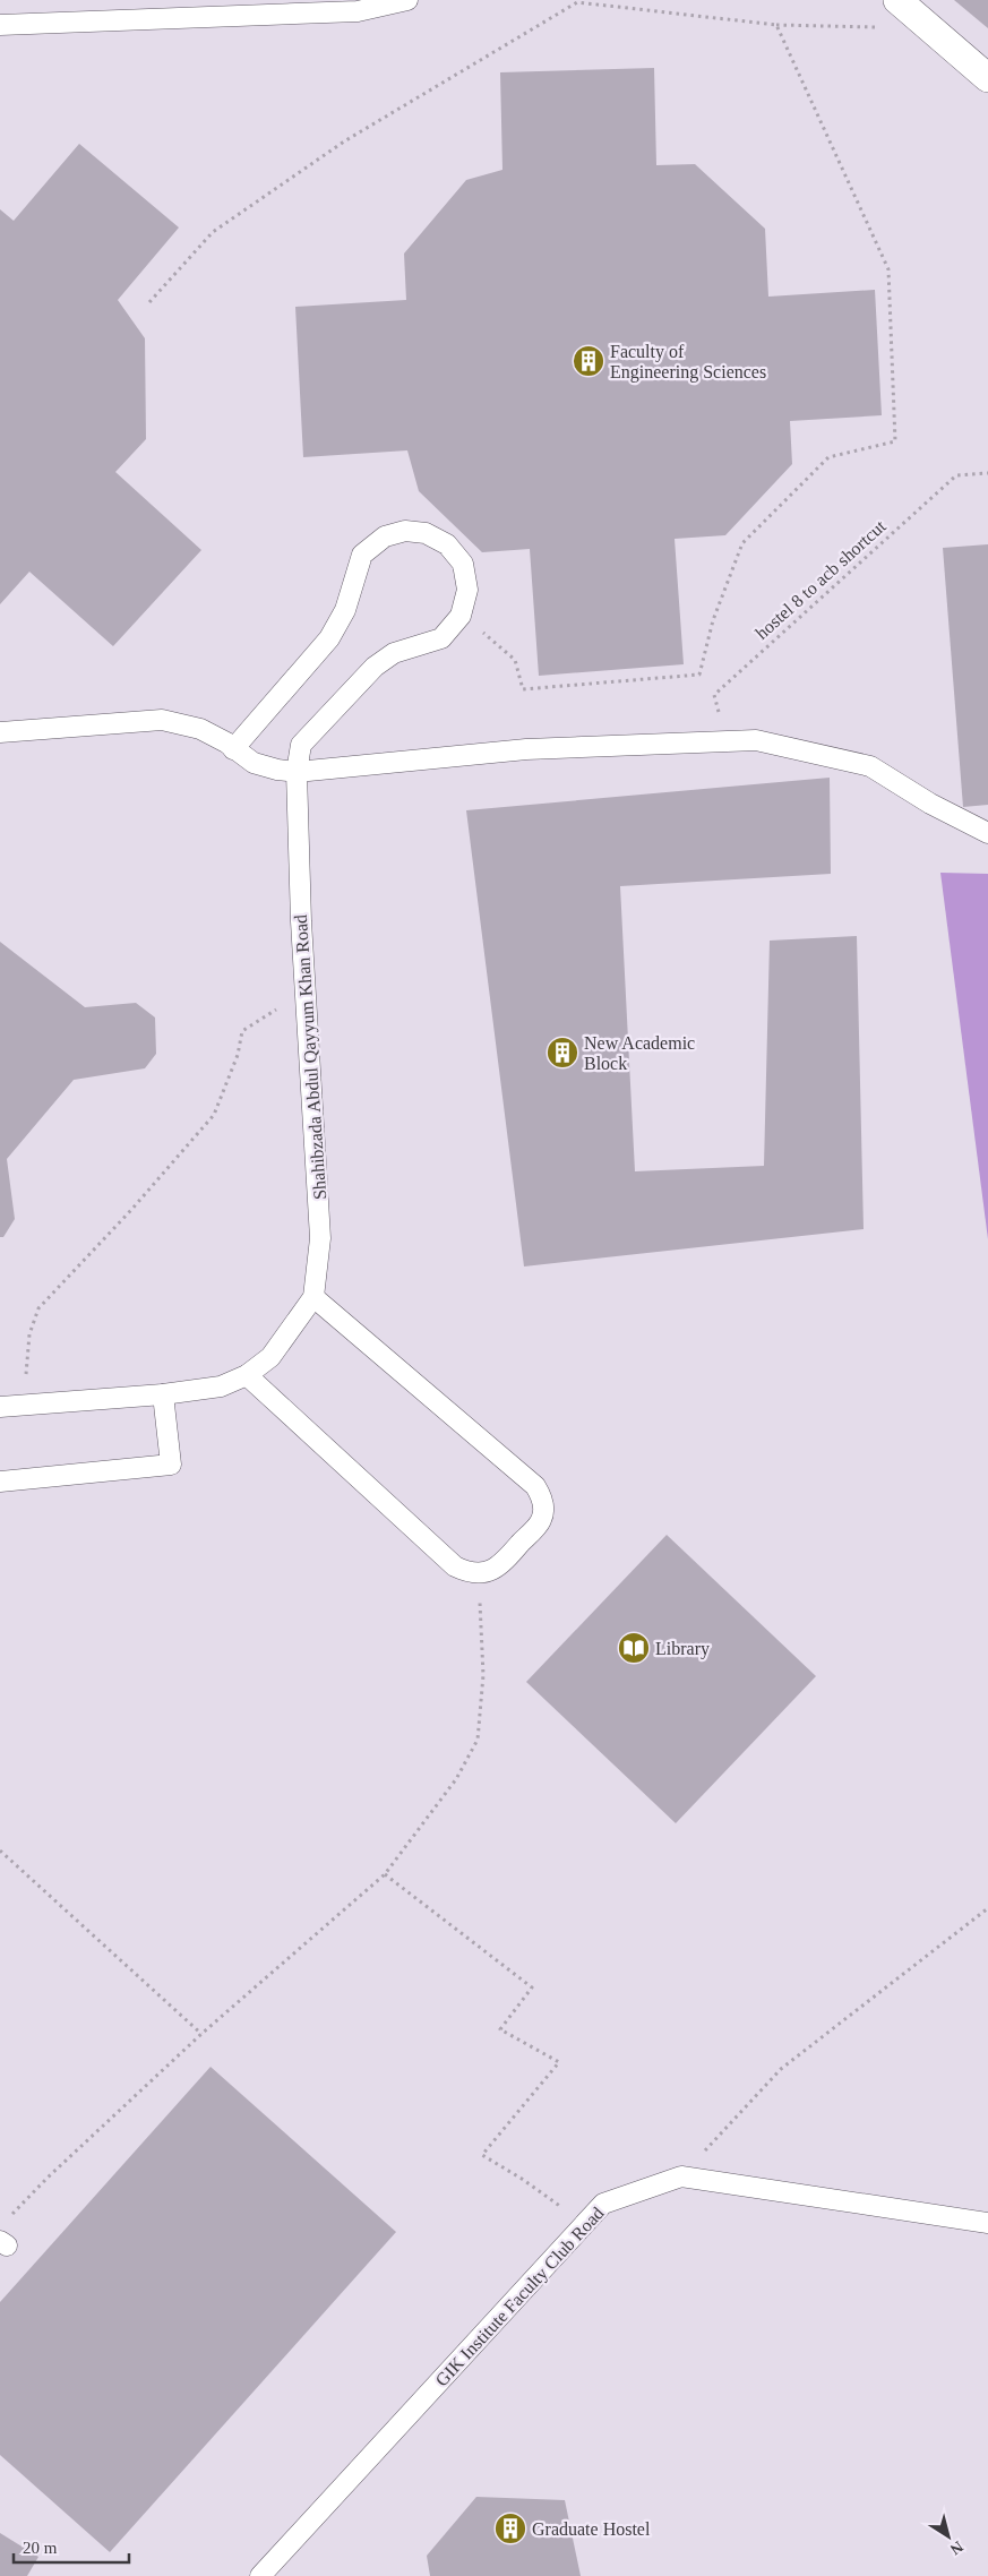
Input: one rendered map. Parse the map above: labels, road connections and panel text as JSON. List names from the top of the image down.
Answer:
{
  "streets": {
    "lane": ["Shahibzada Abdul Qayyum Khan Road", "GIK Institute Faculty Club Road"],
    "path": ["hostel 8 to acb shortcut"]
  },
  "places": {
    "building": ["Faculty of Engineering Sciences", "New Academic Block", "Graduate Hostel"],
    "library": ["Library"]
  },
  "scale_bar": "20 m",
  "north": "bottom right"
}
